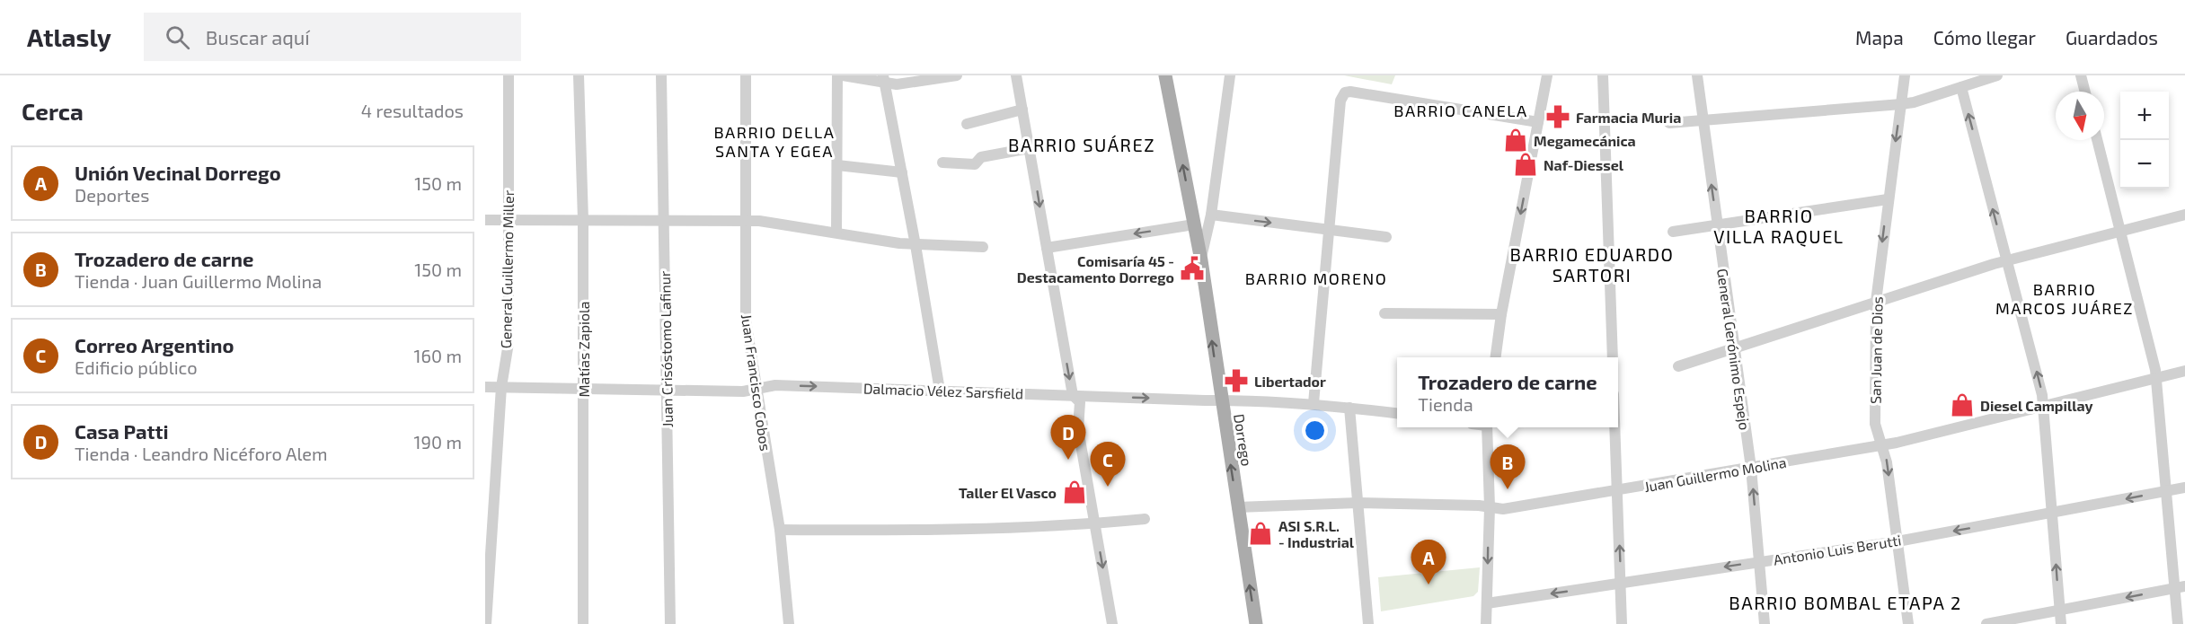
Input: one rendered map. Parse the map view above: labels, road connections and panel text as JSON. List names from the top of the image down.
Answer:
{
  "streets": {
    "main road": ["Dorrego"],
    "street": [
      "General Guillermo Miller",
      "Matías Zapiola",
      "Juan Crisóstomo Lafinur",
      "General Gerónimo Espejo",
      "San Juan de Dios",
      "Juan Francisco Cobos",
      "Dalmacio Vélez Sarsfield",
      "Juan Guillermo Molina",
      "Antonio Luis Berutti"
    ]
  },
  "crossings": [
    ["General Guillermo Miller", "Dalmacio Vélez Sarsfield"],
    ["Matías Zapiola", "Dalmacio Vélez Sarsfield"],
    ["Juan Crisóstomo Lafinur", "Dalmacio Vélez Sarsfield"],
    ["General Gerónimo Espejo", "Juan Guillermo Molina"],
    ["General Gerónimo Espejo", "Antonio Luis Berutti"],
    ["San Juan de Dios", "Juan Guillermo Molina"],
    ["San Juan de Dios", "Antonio Luis Berutti"],
    ["Juan Francisco Cobos", "Dalmacio Vélez Sarsfield"],
    ["Dalmacio Vélez Sarsfield", "Dorrego"],
    ["Dorrego", "Juan Guillermo Molina"]
  ],
  "one_way": [
    "General Gerónimo Espejo",
    "San Juan de Dios",
    "Dalmacio Vélez Sarsfield",
    "Dorrego",
    "Antonio Luis Berutti"
  ],
  "districts": [
    "BARRIO CANELA",
    "BARRIO DELLA SANTA Y EGEA",
    "BARRIO SUÁREZ",
    "BARRIO VILLA RAQUEL",
    "BARRIO EDUARDO SARTORI",
    "BARRIO MORENO",
    "BARRIO MARCOS JUÁREZ",
    "BARRIO BOMBAL ETAPA 2"
  ],
  "places": {
    "pharmacy": ["Farmacia Muria", "Libertador"],
    "shop": [
      "Megamecánica",
      "Naf-Diessel",
      "Diesel Campillay",
      "Taller El Vasco",
      "ASI S.R.L. - Industrial"
    ],
    "public building": ["Comisaría 45 - Destacamento Dorrego"]
  },
  "north": "bottom",
  "page": {
    "header": "Atlasly",
    "search": "Buscar aquí",
    "nav": ["Mapa", "Cómo llegar", "Guardados"],
    "heading": ["Cerca", "4 resultados"],
    "map_buttons": ["+", "−"],
    "list": [
      {
        "mark": "A",
        "name": "Unión Vecinal Dorrego",
        "note": "Deportes",
        "value": "150 m"
      },
      {
        "mark": "B",
        "name": "Trozadero de carne",
        "note": "Tienda · Juan Guillermo Molina",
        "value": "150 m"
      },
      {
        "mark": "C",
        "name": "Correo Argentino",
        "note": "Edificio público",
        "value": "160 m"
      },
      {
        "mark": "D",
        "name": "Casa Patti",
        "note": "Tienda · Leandro Nicéforo Alem",
        "value": "190 m"
      }
    ],
    "popup": ["Trozadero de carne", "Tienda"],
    "pins": [
      "D",
      "C",
      "B",
      "A"
    ]
  }
}
